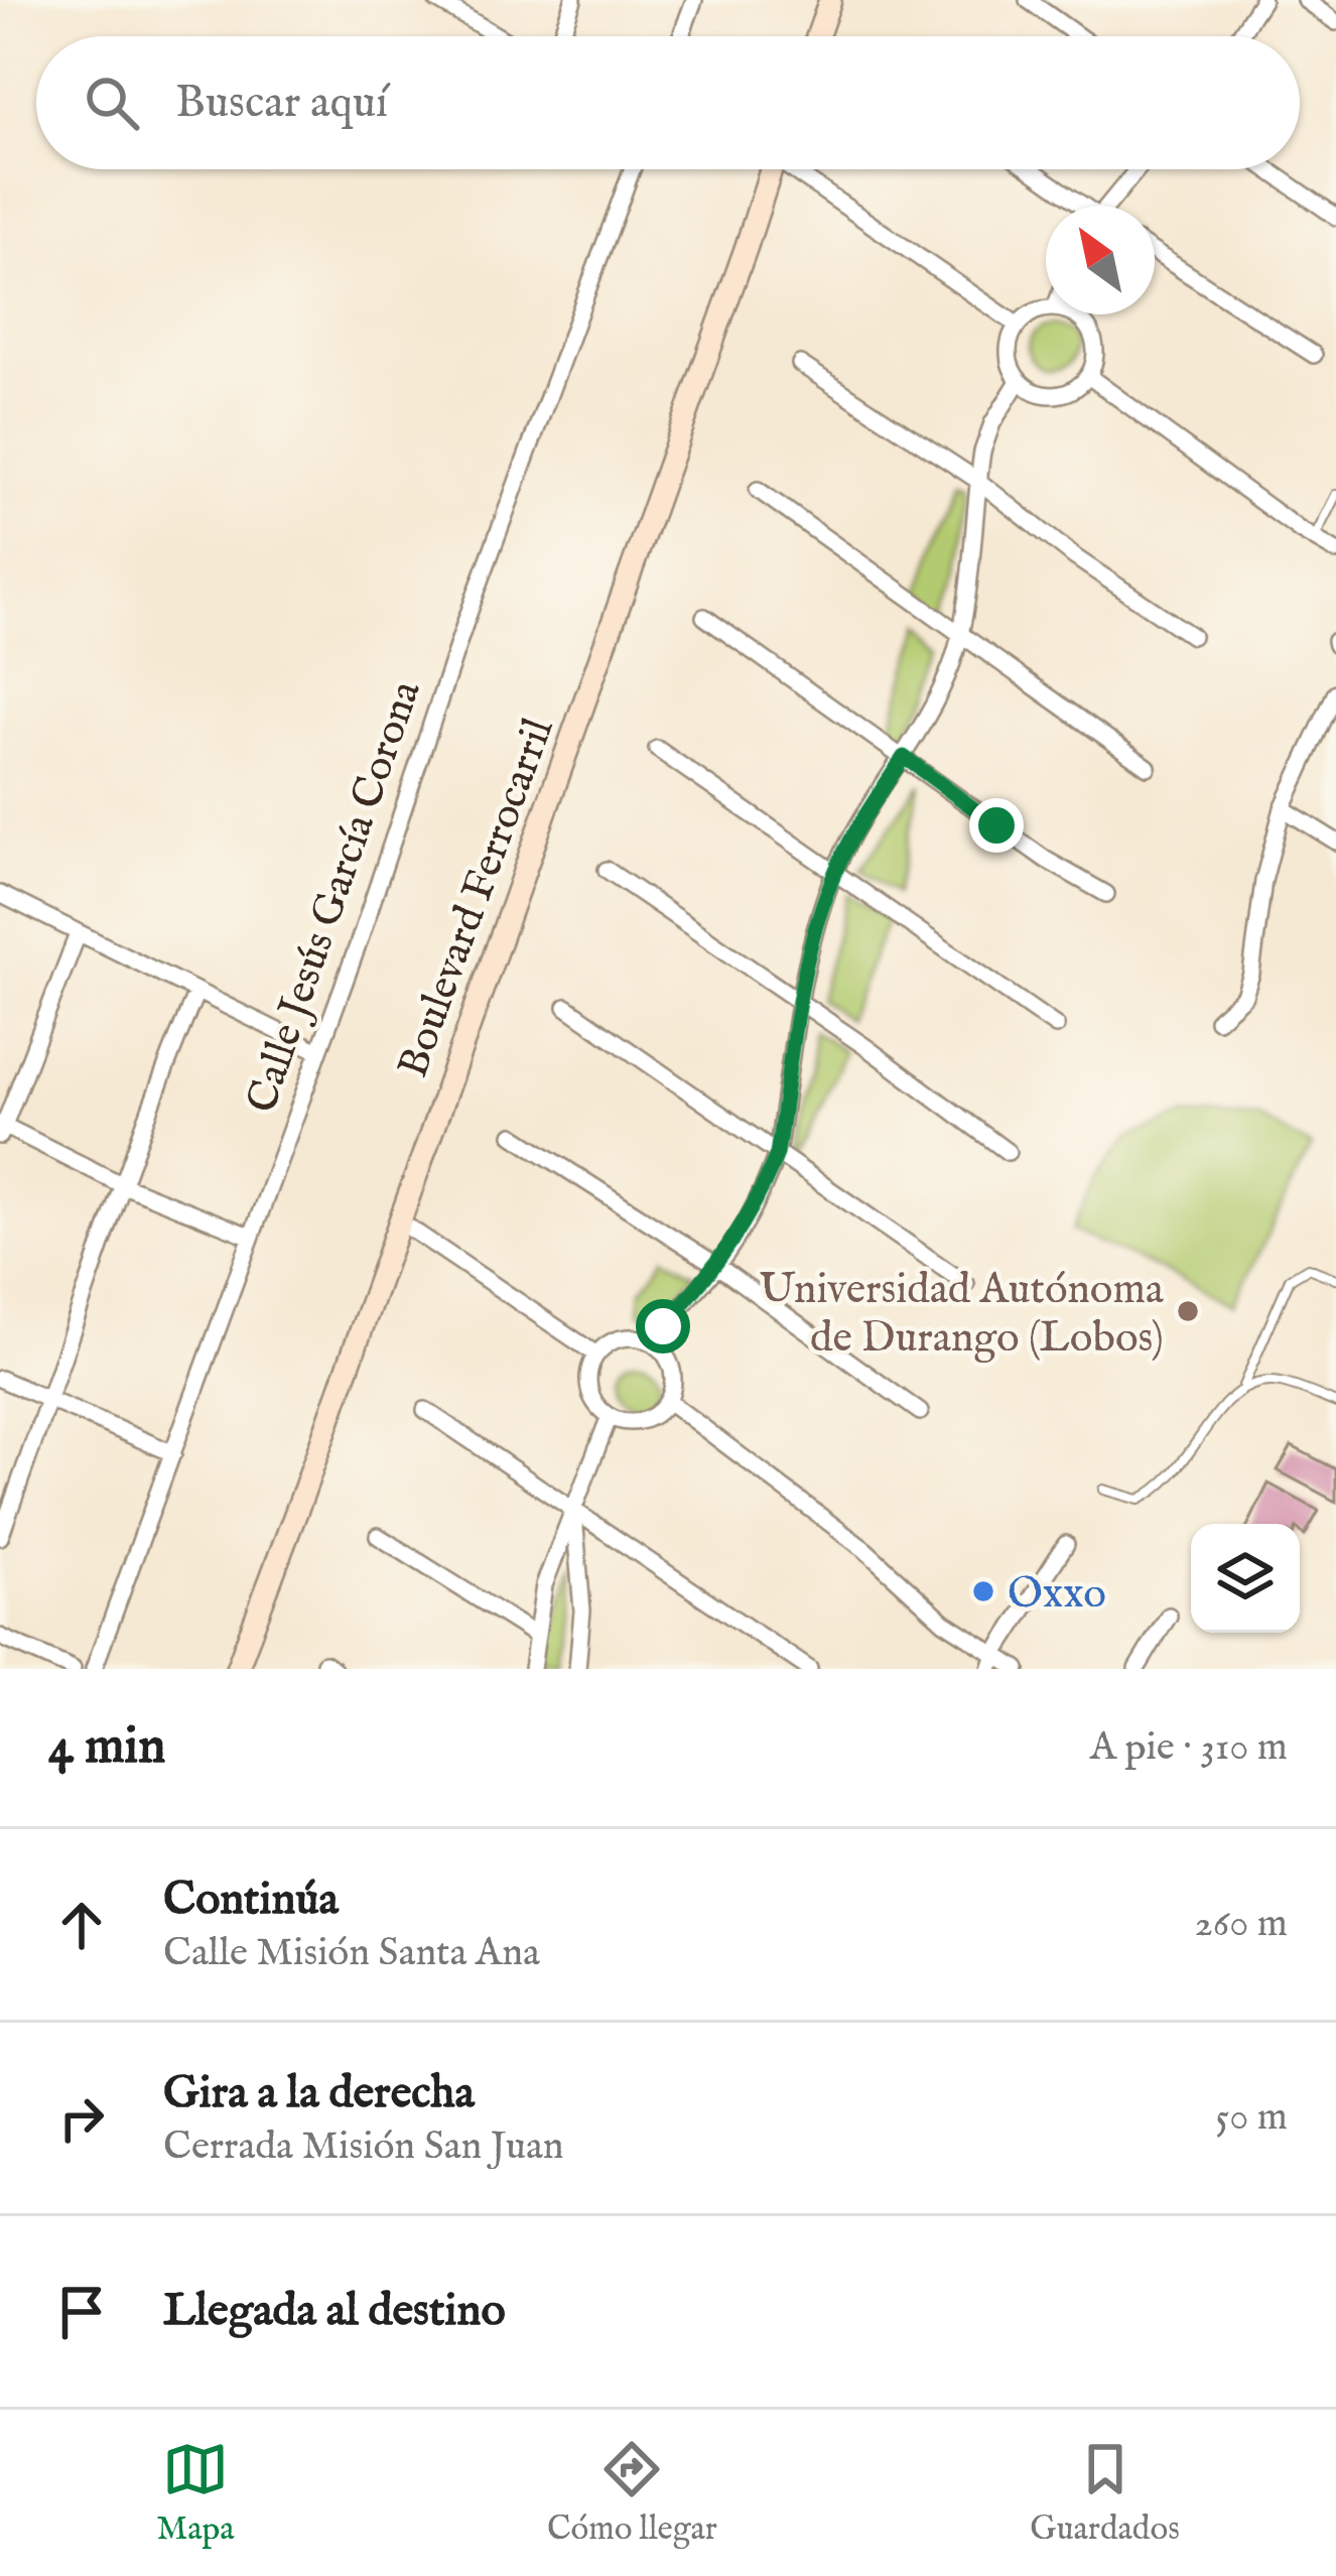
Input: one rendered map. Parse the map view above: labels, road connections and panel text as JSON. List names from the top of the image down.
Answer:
{
  "streets": {
    "main road": ["Boulevard Ferrocarril"],
    "street": ["Calle Jesús García Corona"]
  },
  "places": ["Universidad Autónoma de Durango (Lobos)", "Oxxo"],
  "north": "top left",
  "page": {
    "search": "Buscar aquí",
    "heading": ["4 min", "A pie · 310 m"],
    "list": [
      ["Continúa", "Calle Misión Santa Ana", "260 m"],
      ["Gira a la derecha", "Cerrada Misión San Juan", "50 m"],
      "Llegada al destino"
    ],
    "nav": ["Mapa", "Cómo llegar", "Guardados"]
  }
}
